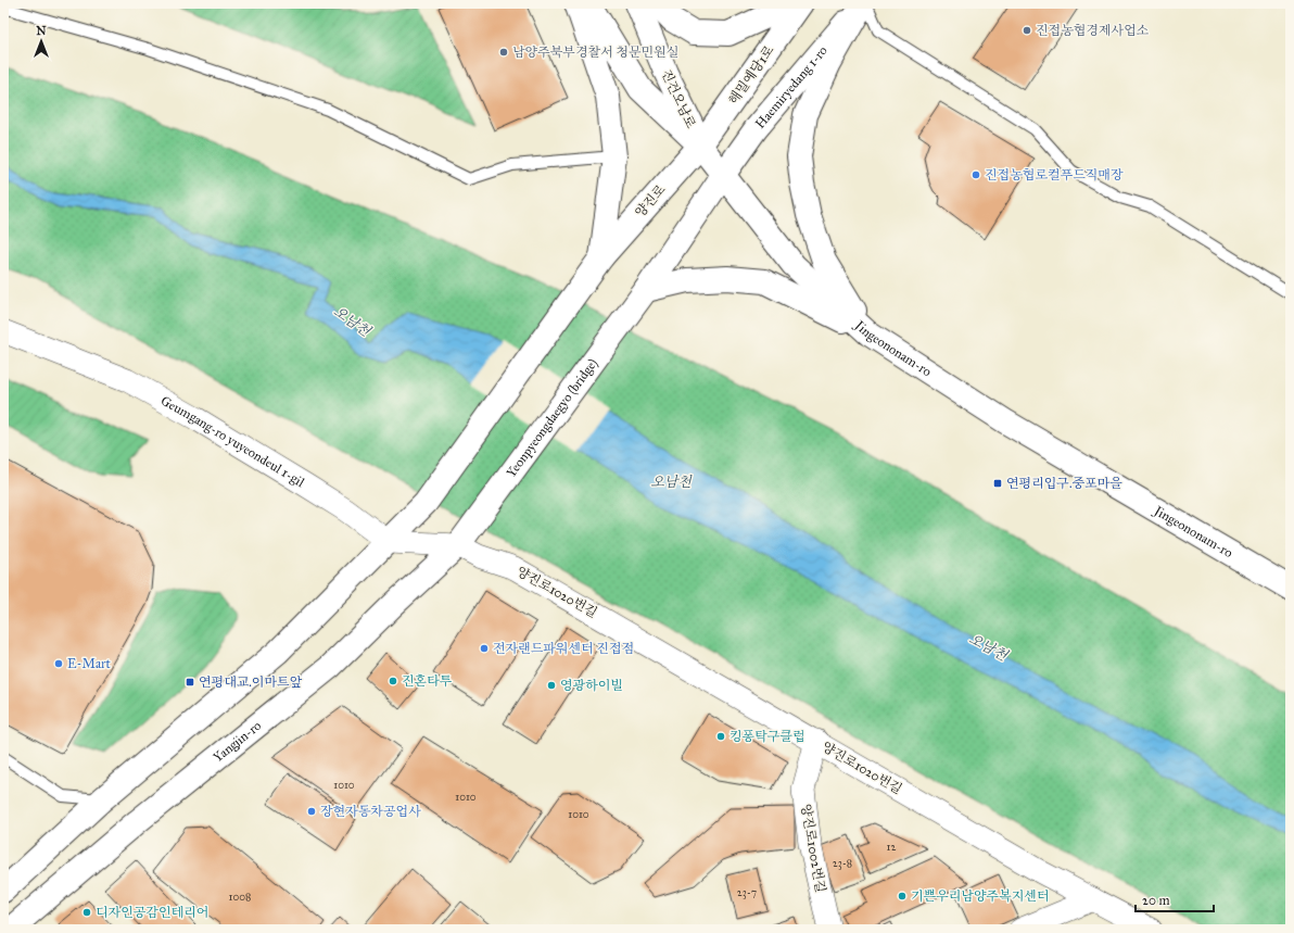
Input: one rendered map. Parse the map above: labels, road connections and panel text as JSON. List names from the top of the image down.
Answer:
{
  "streets": {
    "main road": [
      "해밀예당1로",
      "Haemiryedang 1-ro",
      "진건오남로",
      "양진로",
      "Jingeononam-ro",
      "Yeonpyeongdaegyo (bridge)",
      "Yangjin-ro"
    ],
    "street": ["Geumgang-ro yuyeondeul 1-gil", "양진로1020번길", "양진로1002번길"]
  },
  "crossings": [
    ["해밀예당1로", "진건오남로"],
    ["해밀예당1로", "양진로"],
    ["해밀예당1로", "Jingeononam-ro"],
    ["Haemiryedang 1-ro", "Jingeononam-ro"],
    ["진건오남로", "양진로"],
    ["진건오남로", "Jingeononam-ro"],
    ["양진로", "Jingeononam-ro"],
    ["양진로", "Geumgang-ro yuyeondeul 1-gil"],
    ["Yeonpyeongdaegyo (bridge)", "양진로1020번길"],
    ["Yeonpyeongdaegyo (bridge)", "Yangjin-ro"],
    ["양진로1020번길", "Yangjin-ro"],
    ["양진로1020번길", "양진로1002번길"]
  ],
  "water": ["오남천"],
  "places": {
    "other": [
      "진접농협경제사업소",
      "남양주북부경찰서 청문민원실",
      "진접농협로컬푸드직매장",
      "전자랜드파워센터 진접점",
      "E-Mart",
      "진혼타투",
      "영광하이빌",
      "킹퐁탁구클럽",
      "장현자동차공업사",
      "기쁜우리남양주복지센터",
      "디자인공감인테리어"
    ],
    "transit": ["연평리입구.중포마을", "연평대교.이마트앞"]
  },
  "house_numbers": [
    "1010",
    "1010",
    "1010",
    "12",
    "23-8",
    "23-7",
    "1008"
  ],
  "scale_bar": "20 m",
  "north": "top"
}
